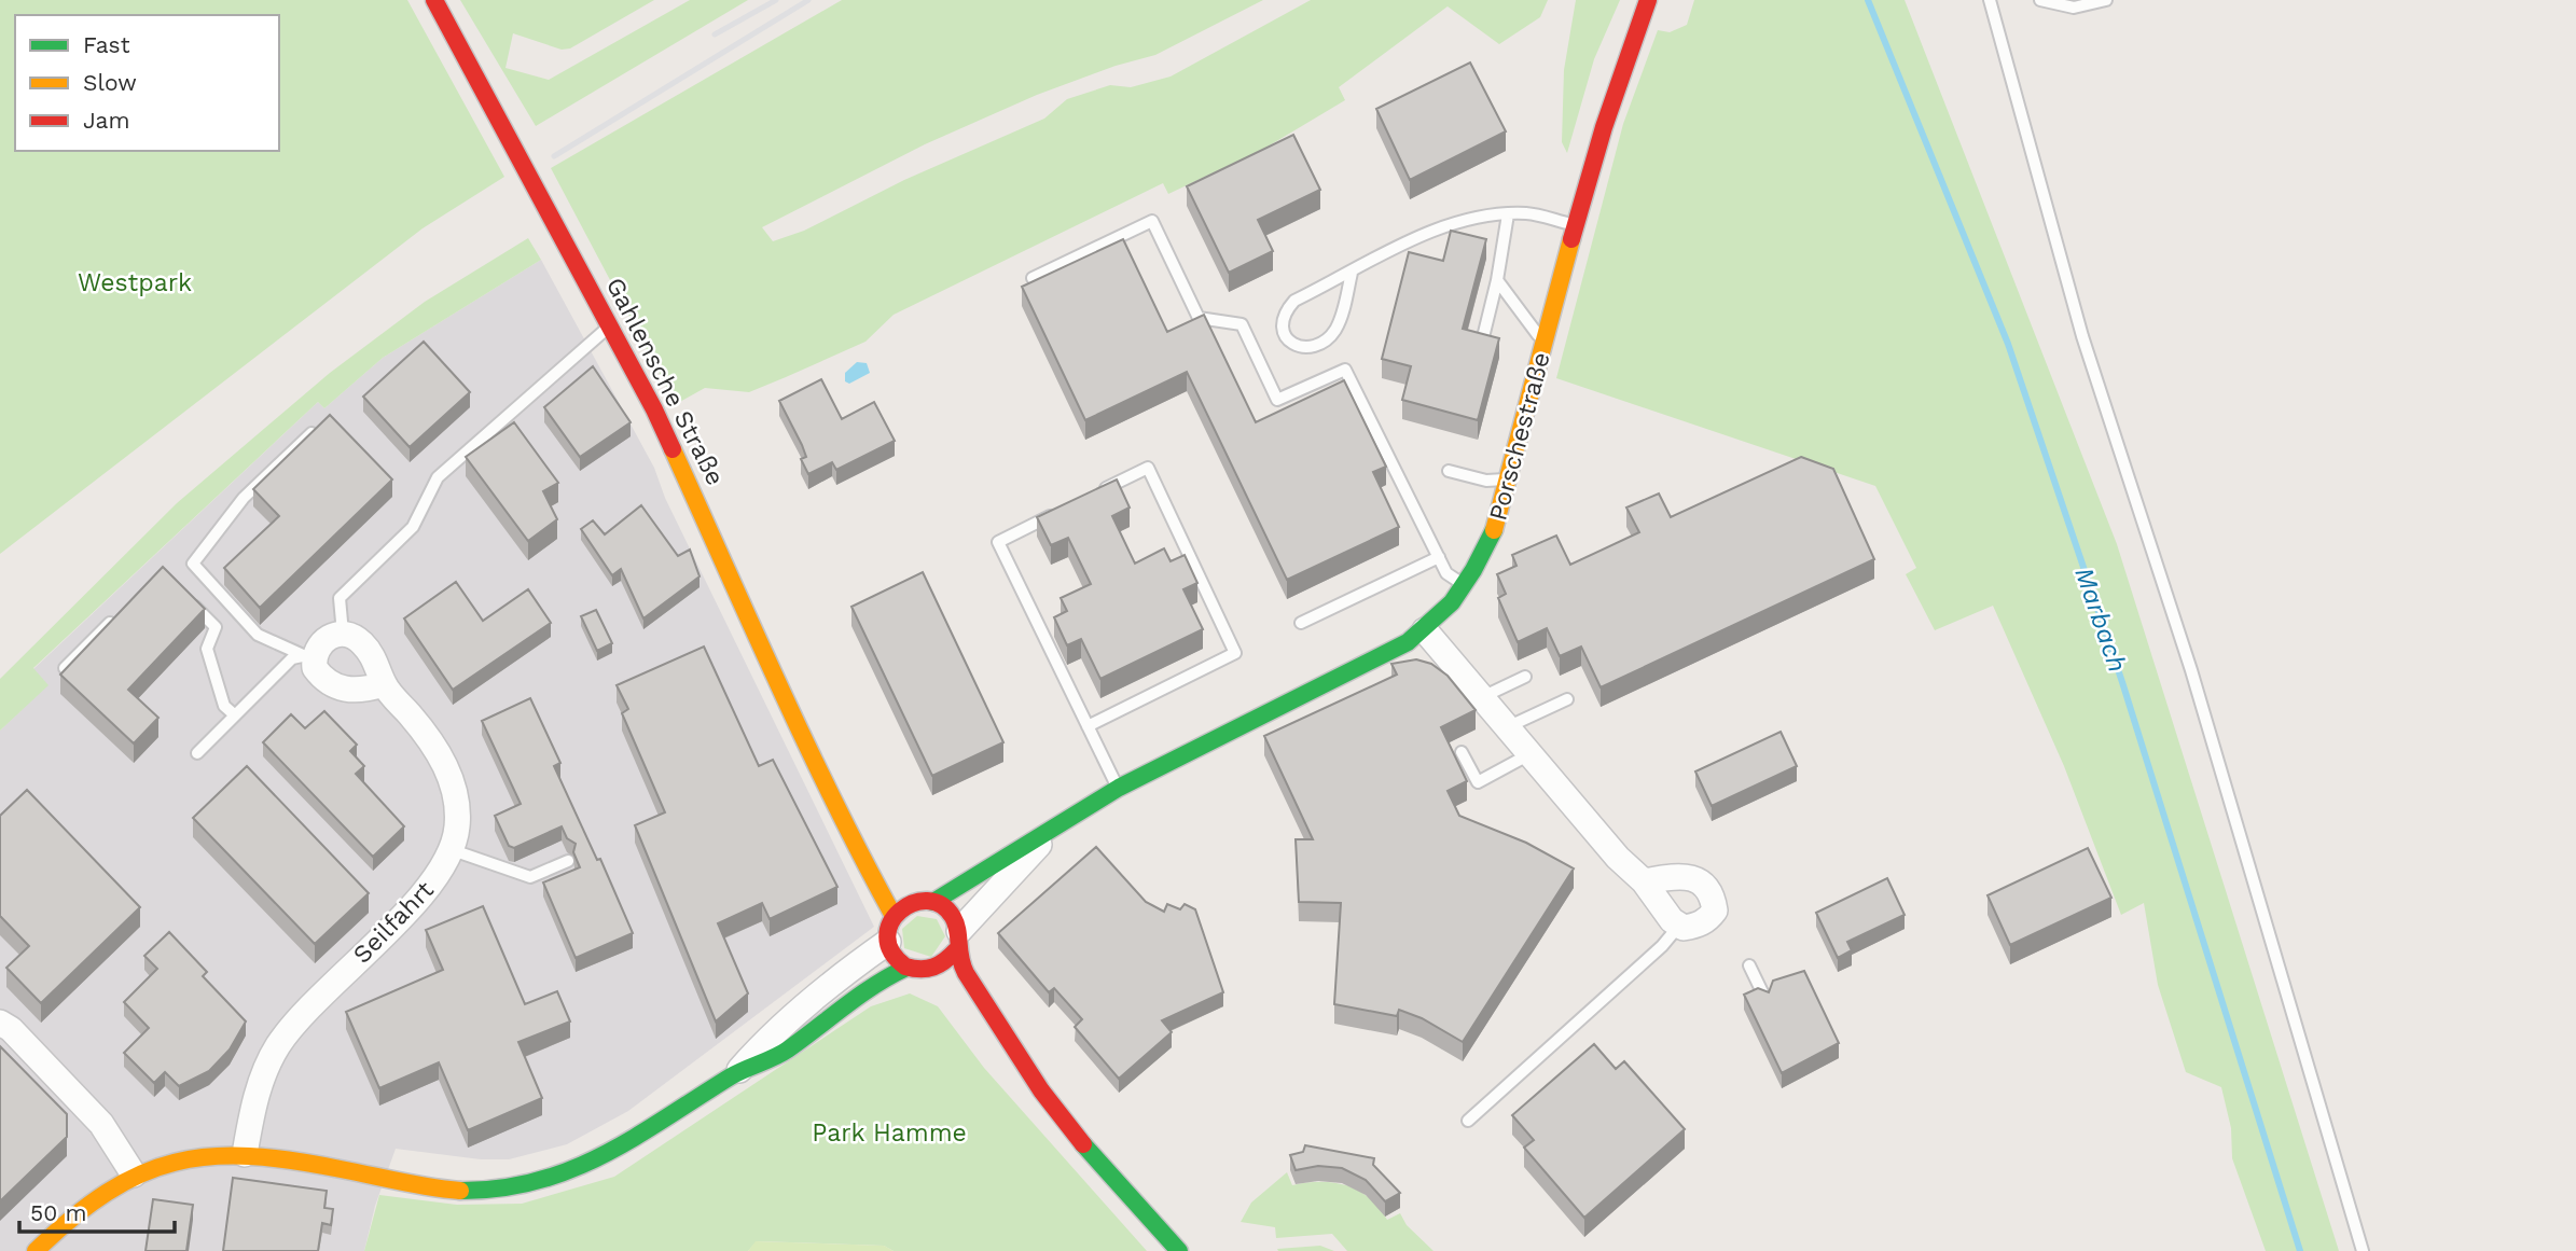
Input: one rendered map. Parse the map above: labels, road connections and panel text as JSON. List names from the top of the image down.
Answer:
{
  "streets": {
    "street": ["Gahlensche Straße", "Porschestraße", "Seilfahrt"]
  },
  "crossings": [
    ["Gahlensche Straße", "Porschestraße"]
  ],
  "water": ["Marbach"],
  "parks": ["Westpark", "Park Hamme"],
  "legend": ["Fast", "Slow", "Jam"],
  "scale_bar": "50 m"
}
